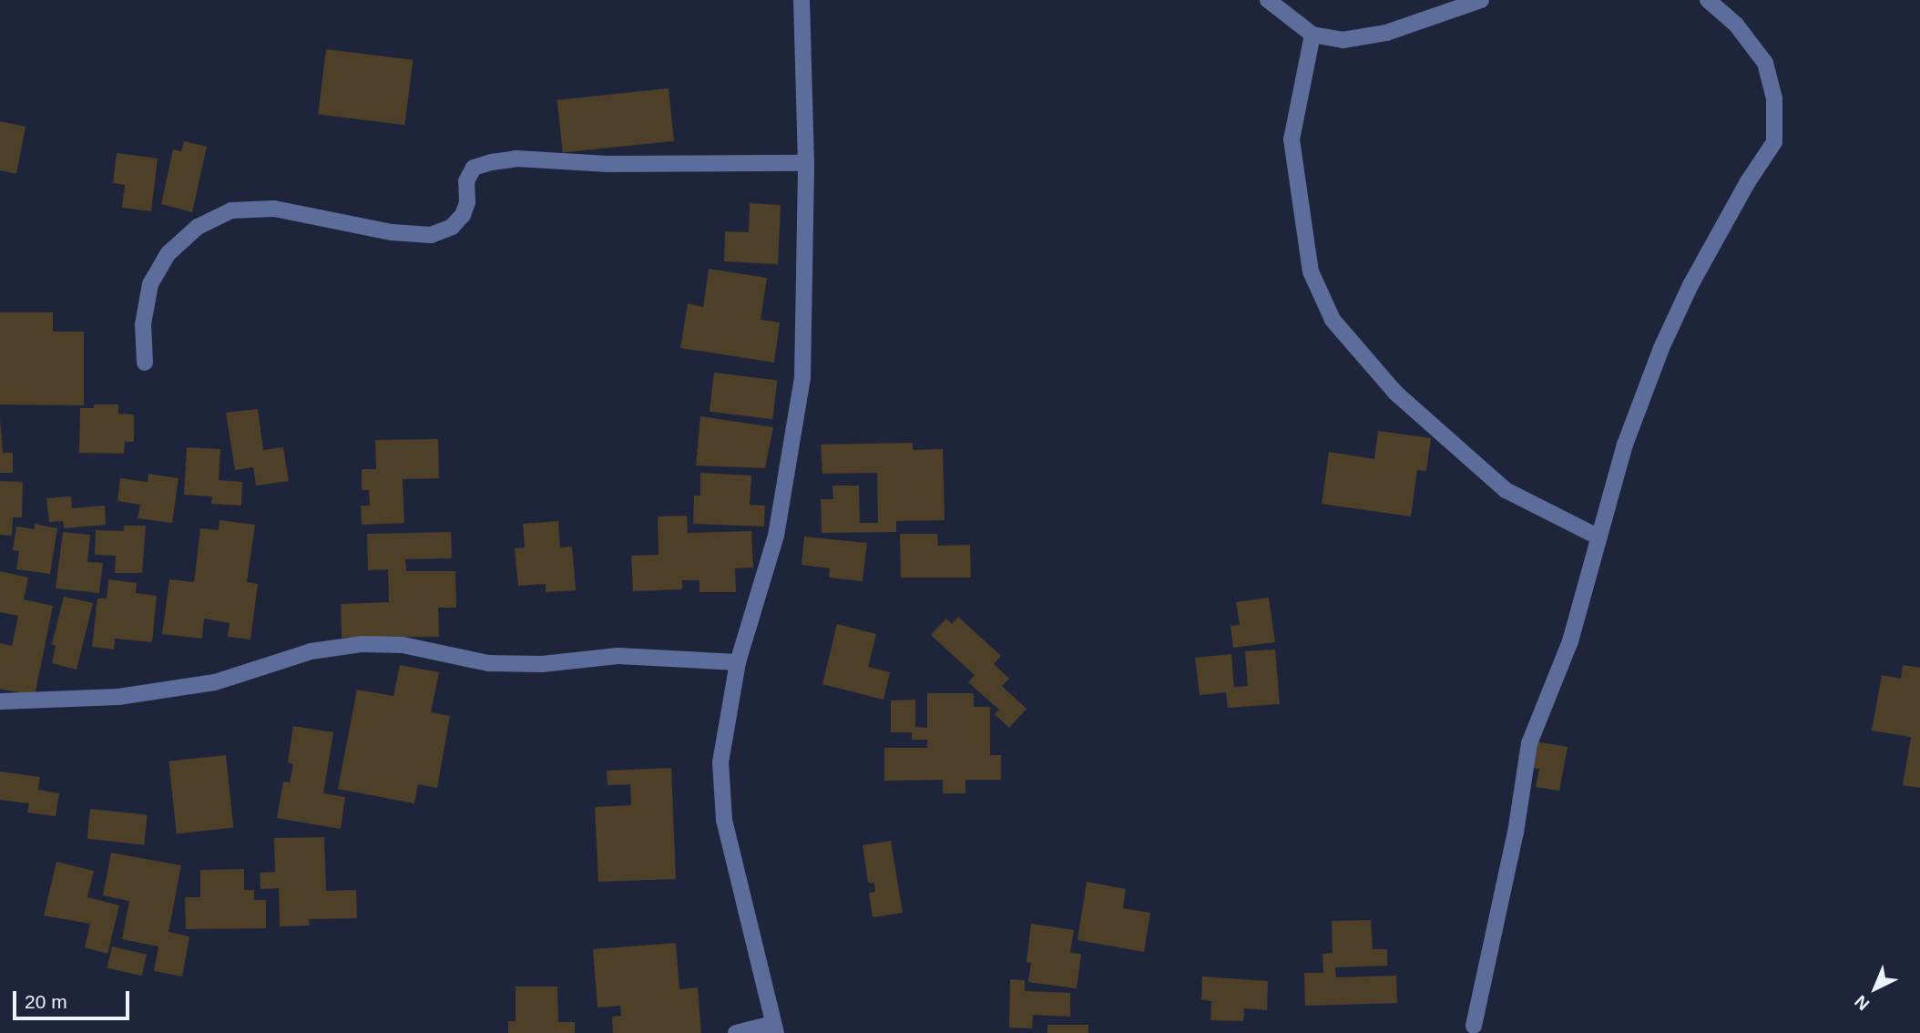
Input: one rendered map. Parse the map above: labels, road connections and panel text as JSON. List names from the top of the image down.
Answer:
{
  "scale_bar": "20 m",
  "north": "bottom left"
}
